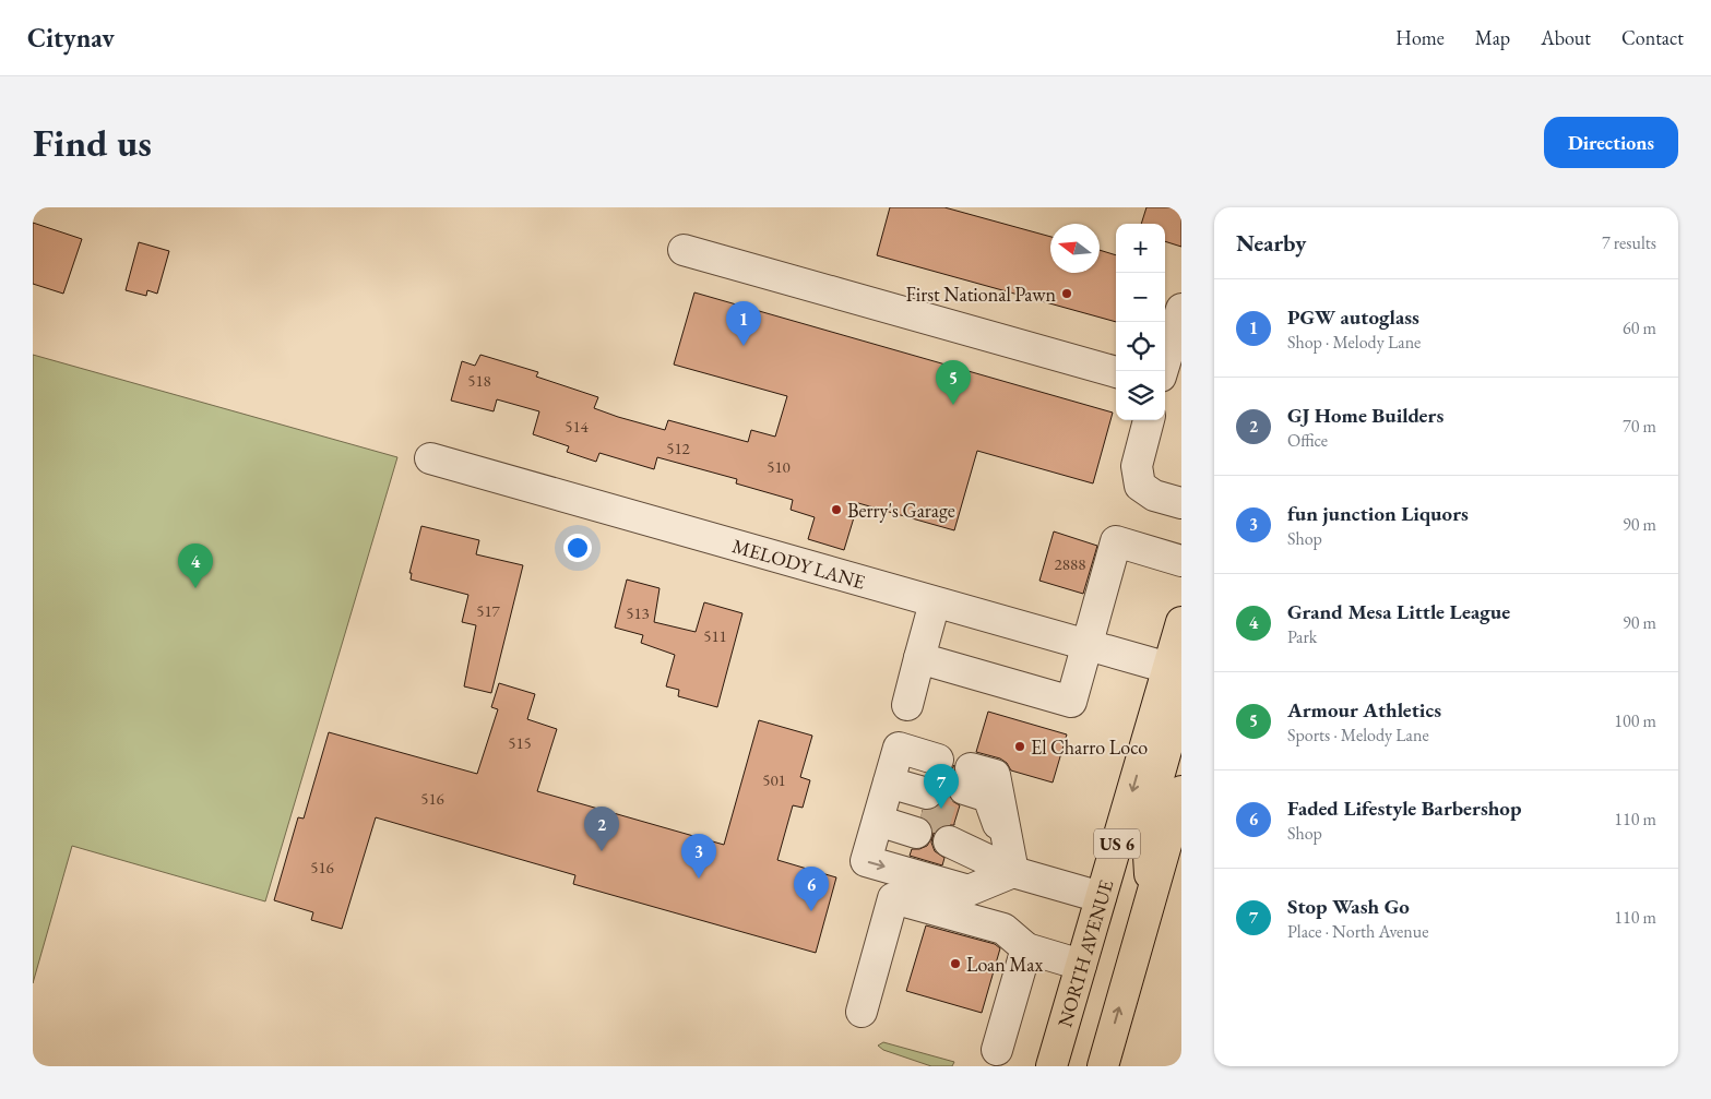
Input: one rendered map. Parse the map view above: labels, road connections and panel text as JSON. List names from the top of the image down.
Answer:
{
  "streets": {
    "main road": ["US 6", "NORTH AVENUE"],
    "street": ["MELODY LANE"]
  },
  "crossings": [
    ["MELODY LANE", "NORTH AVENUE"]
  ],
  "places": [
    "First National Pawn",
    "Berry's Garage",
    "El Charro Loco",
    "Loan Max"
  ],
  "house_numbers": [
    "518",
    "514",
    "512",
    "510",
    "2888",
    "517",
    "513",
    "511",
    "515",
    "501",
    "516",
    "516"
  ],
  "north": "left",
  "page": {
    "header": "Citynav",
    "nav": [
      "Home",
      "Map",
      "About",
      "Contact"
    ],
    "buttons": "Directions",
    "title": "Find us",
    "heading": ["Nearby", "7 results"],
    "map_buttons": ["+", "−"],
    "list": [
      {
        "mark": "1",
        "name": "PGW autoglass",
        "note": "Shop · Melody Lane",
        "value": "60 m"
      },
      {
        "mark": "2",
        "name": "GJ Home Builders",
        "note": "Office",
        "value": "70 m"
      },
      {
        "mark": "3",
        "name": "fun junction Liquors",
        "note": "Shop",
        "value": "90 m"
      },
      {
        "mark": "4",
        "name": "Grand Mesa Little League",
        "note": "Park",
        "value": "90 m"
      },
      {
        "mark": "5",
        "name": "Armour Athletics",
        "note": "Sports · Melody Lane",
        "value": "100 m"
      },
      {
        "mark": "6",
        "name": "Faded Lifestyle Barbershop",
        "note": "Shop",
        "value": "110 m"
      },
      {
        "mark": "7",
        "name": "Stop Wash Go",
        "note": "Place · North Avenue",
        "value": "110 m"
      }
    ],
    "pins": [
      "1",
      "5",
      "4",
      "7",
      "2",
      "3",
      "6"
    ]
  }
}
